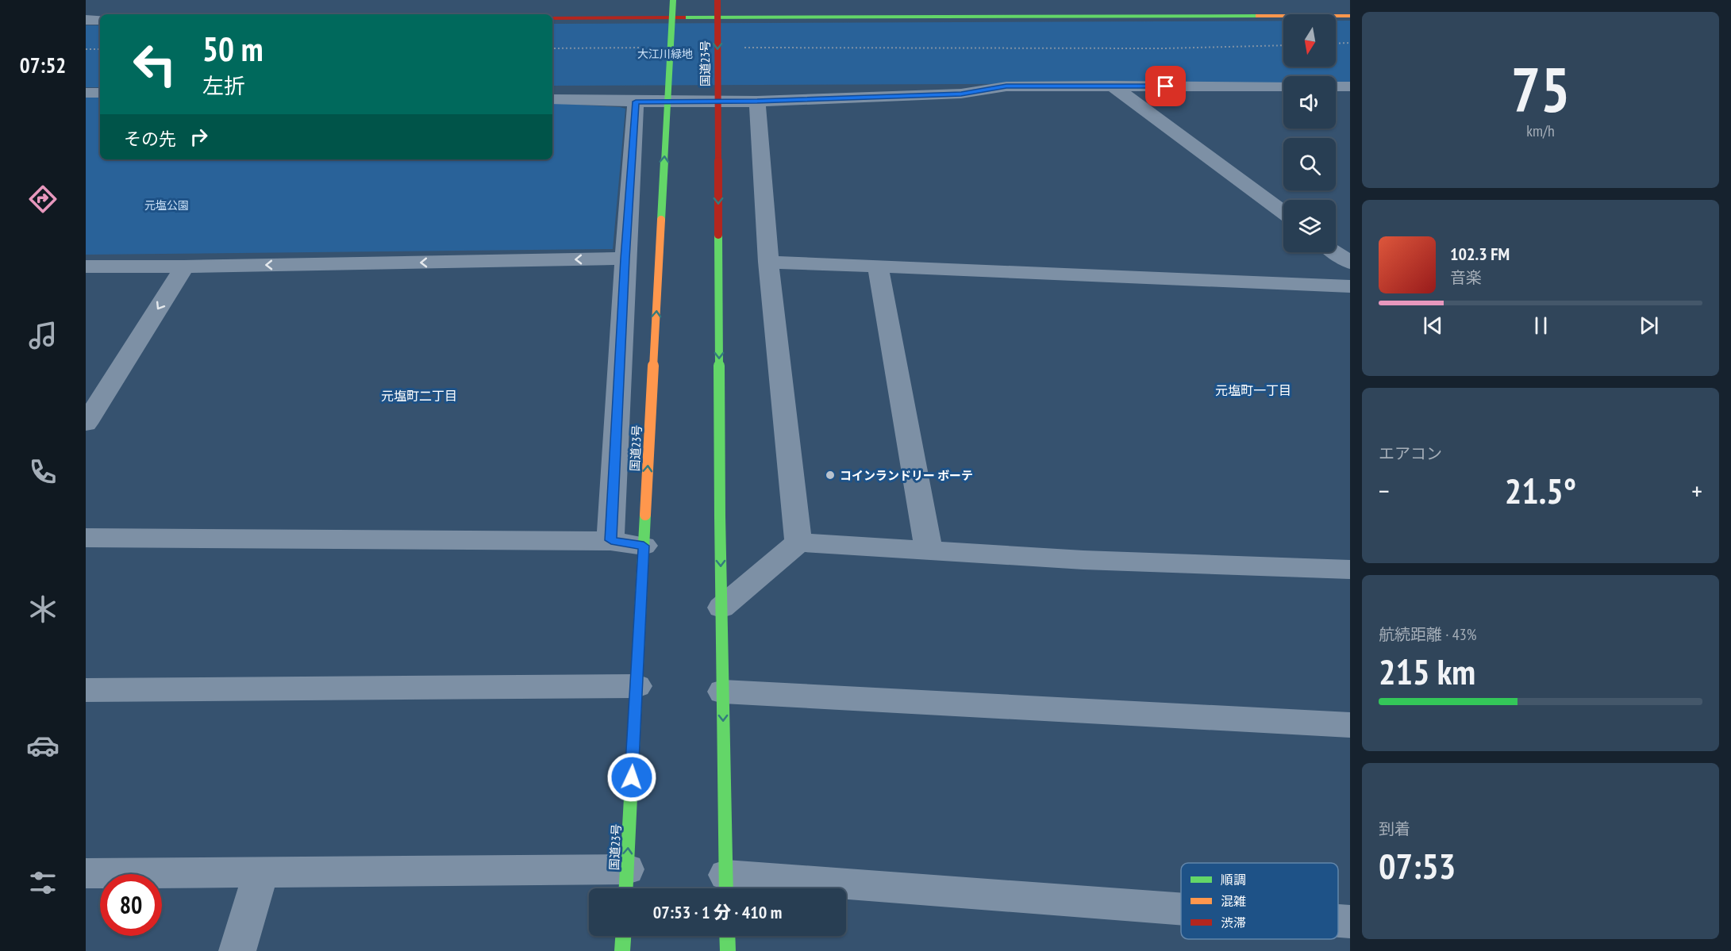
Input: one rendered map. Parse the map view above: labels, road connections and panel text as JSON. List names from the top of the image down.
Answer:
{
  "streets": {
    "main road": ["国道23号"]
  },
  "districts": ["元塩町一丁目", "元塩町二丁目"],
  "parks": ["大江川緑地", "元塩公園"],
  "places": ["コインランドリー ボーテ"],
  "legend": ["順調", "混雑", "渋滞"],
  "north": "bottom",
  "page": {
    "tabs": "07:52",
    "tile": [
      ["75", "km/h"],
      "エアコン",
      ["航続距離 · 43%", "215 km"],
      ["到着", "07:53"]
    ],
    "turn": ["50 m", "左折"],
    "then": "その先",
    "song": ["102.3 FM", "音楽"],
    "heat": ["−", "21.5°", "+"],
    "limit": "80",
    "trip": "07:53 · 1 分 · 410 m"
  }
}
